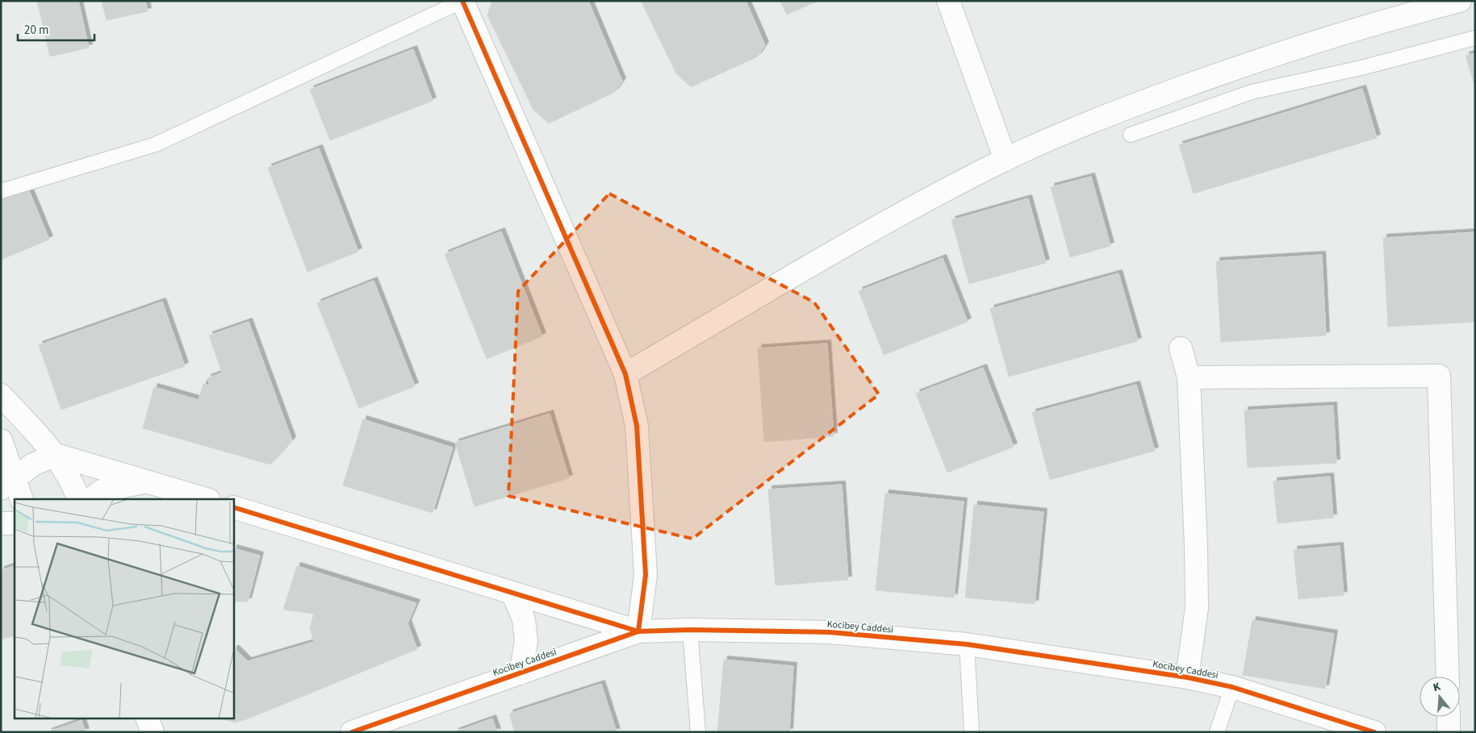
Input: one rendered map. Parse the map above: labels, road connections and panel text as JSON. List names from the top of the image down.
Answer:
{
  "streets": {
    "street": ["Kocibey Caddesi"]
  },
  "scale_bar": "20 m",
  "north": "top"
}
